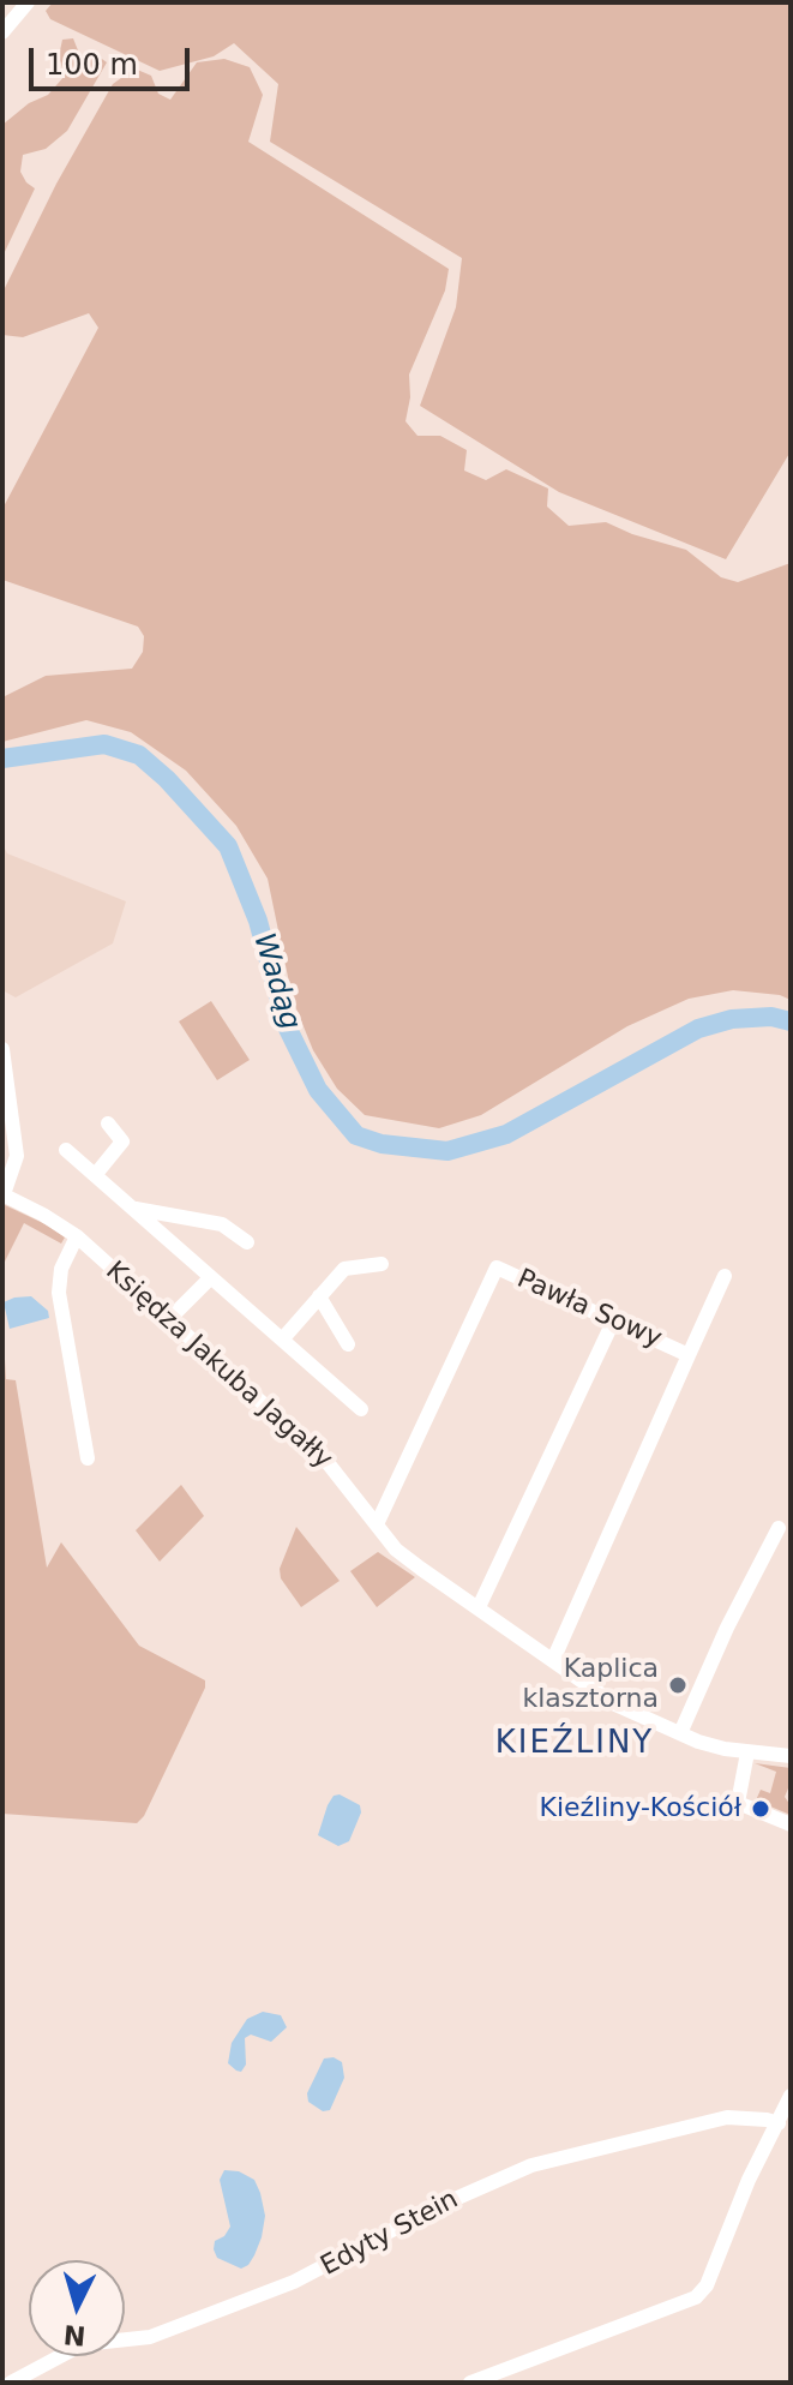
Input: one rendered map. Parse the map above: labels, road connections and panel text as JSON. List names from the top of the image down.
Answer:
{
  "streets": {
    "street": ["Pawła Sowy", "Księdza Jakuba Jagałły", "Edyty Stein"]
  },
  "crossings": [
    ["Pawła Sowy", "Księdza Jakuba Jagałły"]
  ],
  "districts": ["KIEŹLINY"],
  "water": ["Wadąg"],
  "places": ["Kaplica klasztorna", "Kieźliny-Kościół"],
  "scale_bar": "100 m",
  "north": "bottom"
}
